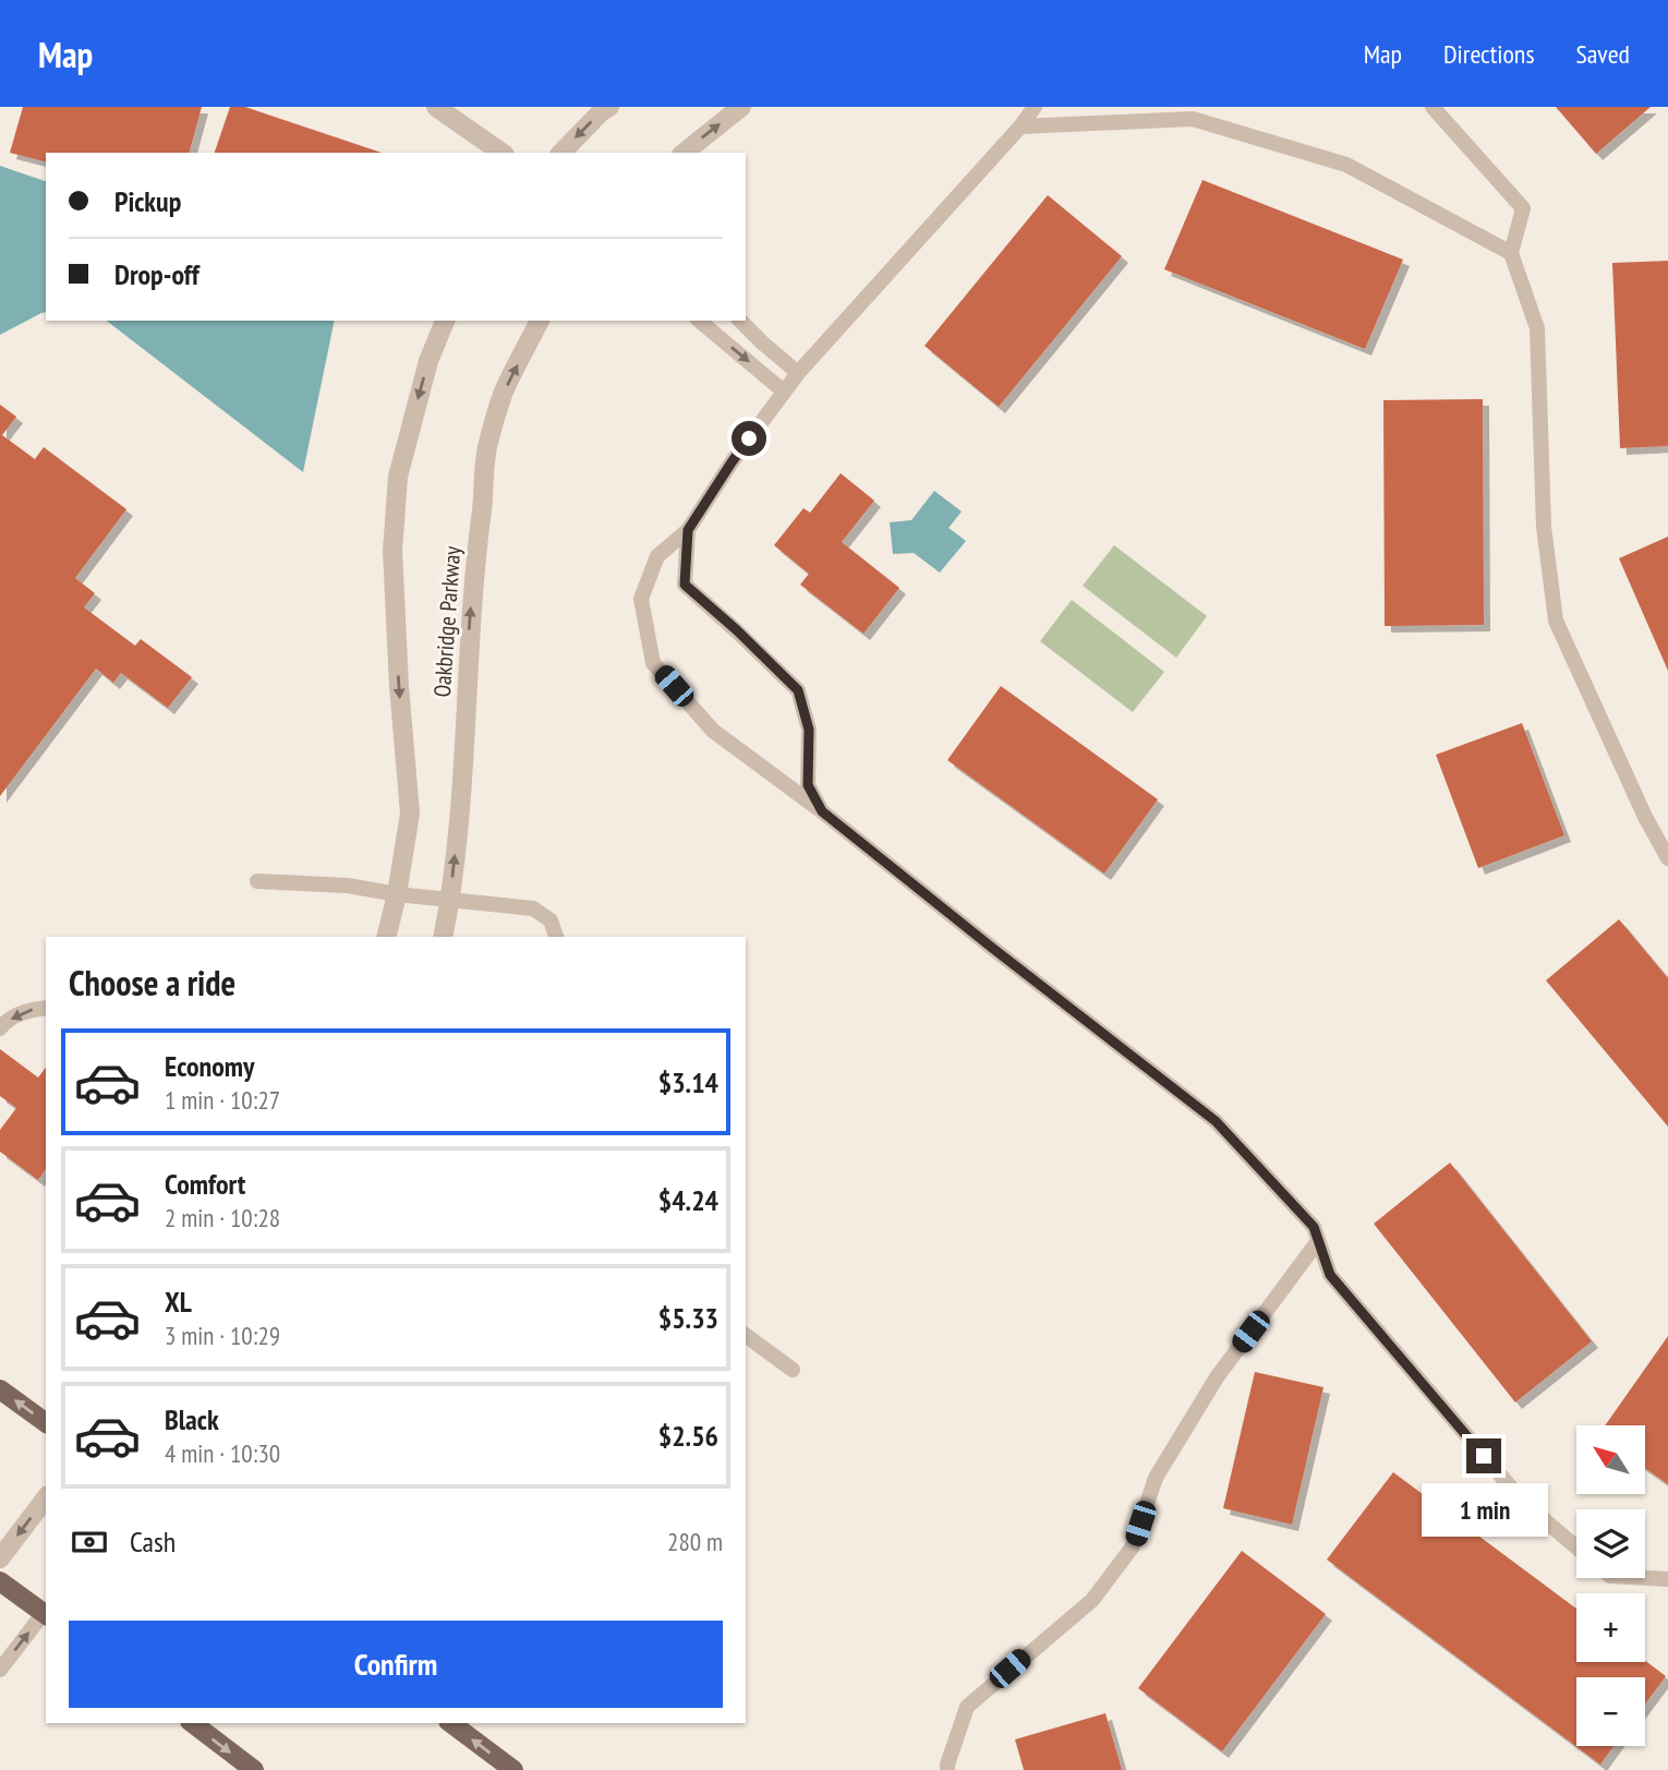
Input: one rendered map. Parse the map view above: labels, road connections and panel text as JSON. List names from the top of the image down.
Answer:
{
  "streets": {
    "street": ["Oakbridge Parkway"]
  },
  "north": "top left",
  "page": {
    "header": "Map",
    "nav": ["Map", "Directions", "Saved"],
    "banner": ["Pickup", "Drop-off"],
    "heading": "Choose a ride",
    "list": [
      {
        "name": "Economy",
        "note": "1 min · 10:27",
        "value": "$3.14"
      },
      {
        "name": "Comfort",
        "note": "2 min · 10:28",
        "value": "$4.24"
      },
      {
        "name": "XL",
        "note": "3 min · 10:29",
        "value": "$5.33"
      },
      {
        "name": "Black",
        "note": "4 min · 10:30",
        "value": "$2.56"
      }
    ],
    "map_buttons": ["+", "−"],
    "bubble": "1 min",
    "pay": ["Cash", "280 m"],
    "buttons": "Confirm"
  }
}
